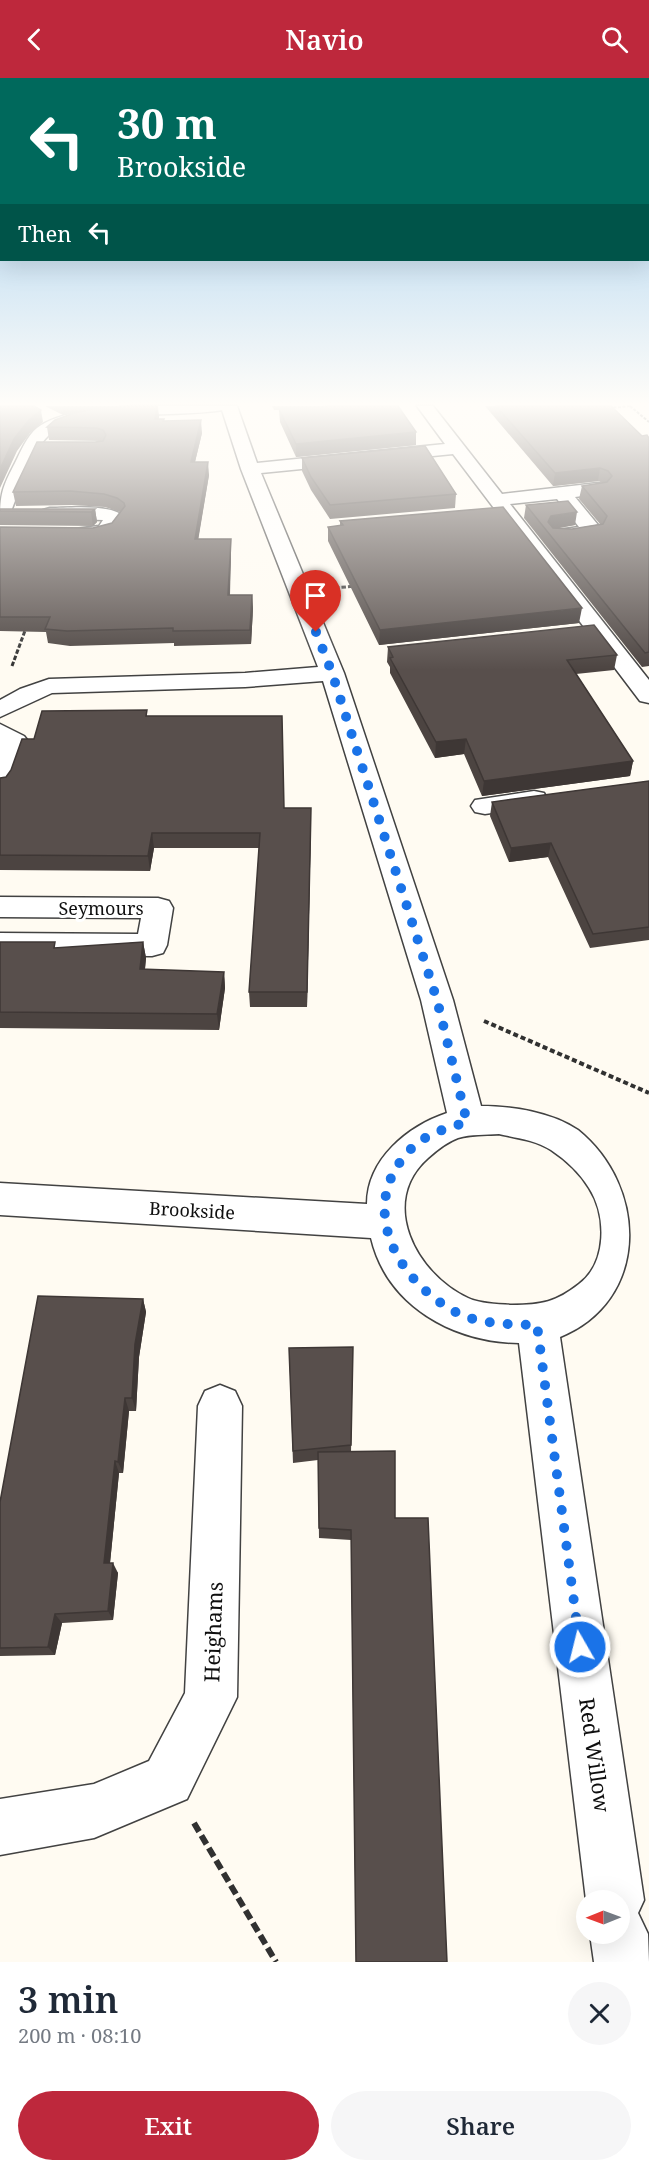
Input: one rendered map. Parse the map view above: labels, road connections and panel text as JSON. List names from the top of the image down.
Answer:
{
  "streets": {
    "street": [
      "Seymours",
      "Brookside",
      "Heighams",
      "Red Willow"
    ]
  },
  "north": "left",
  "page": {
    "header": "Navio",
    "turn": ["30 m", "Brookside"],
    "then": "Then",
    "heading": ["3 min", "200 m · 08:10"],
    "buttons": ["Exit", "Share"]
  }
}
